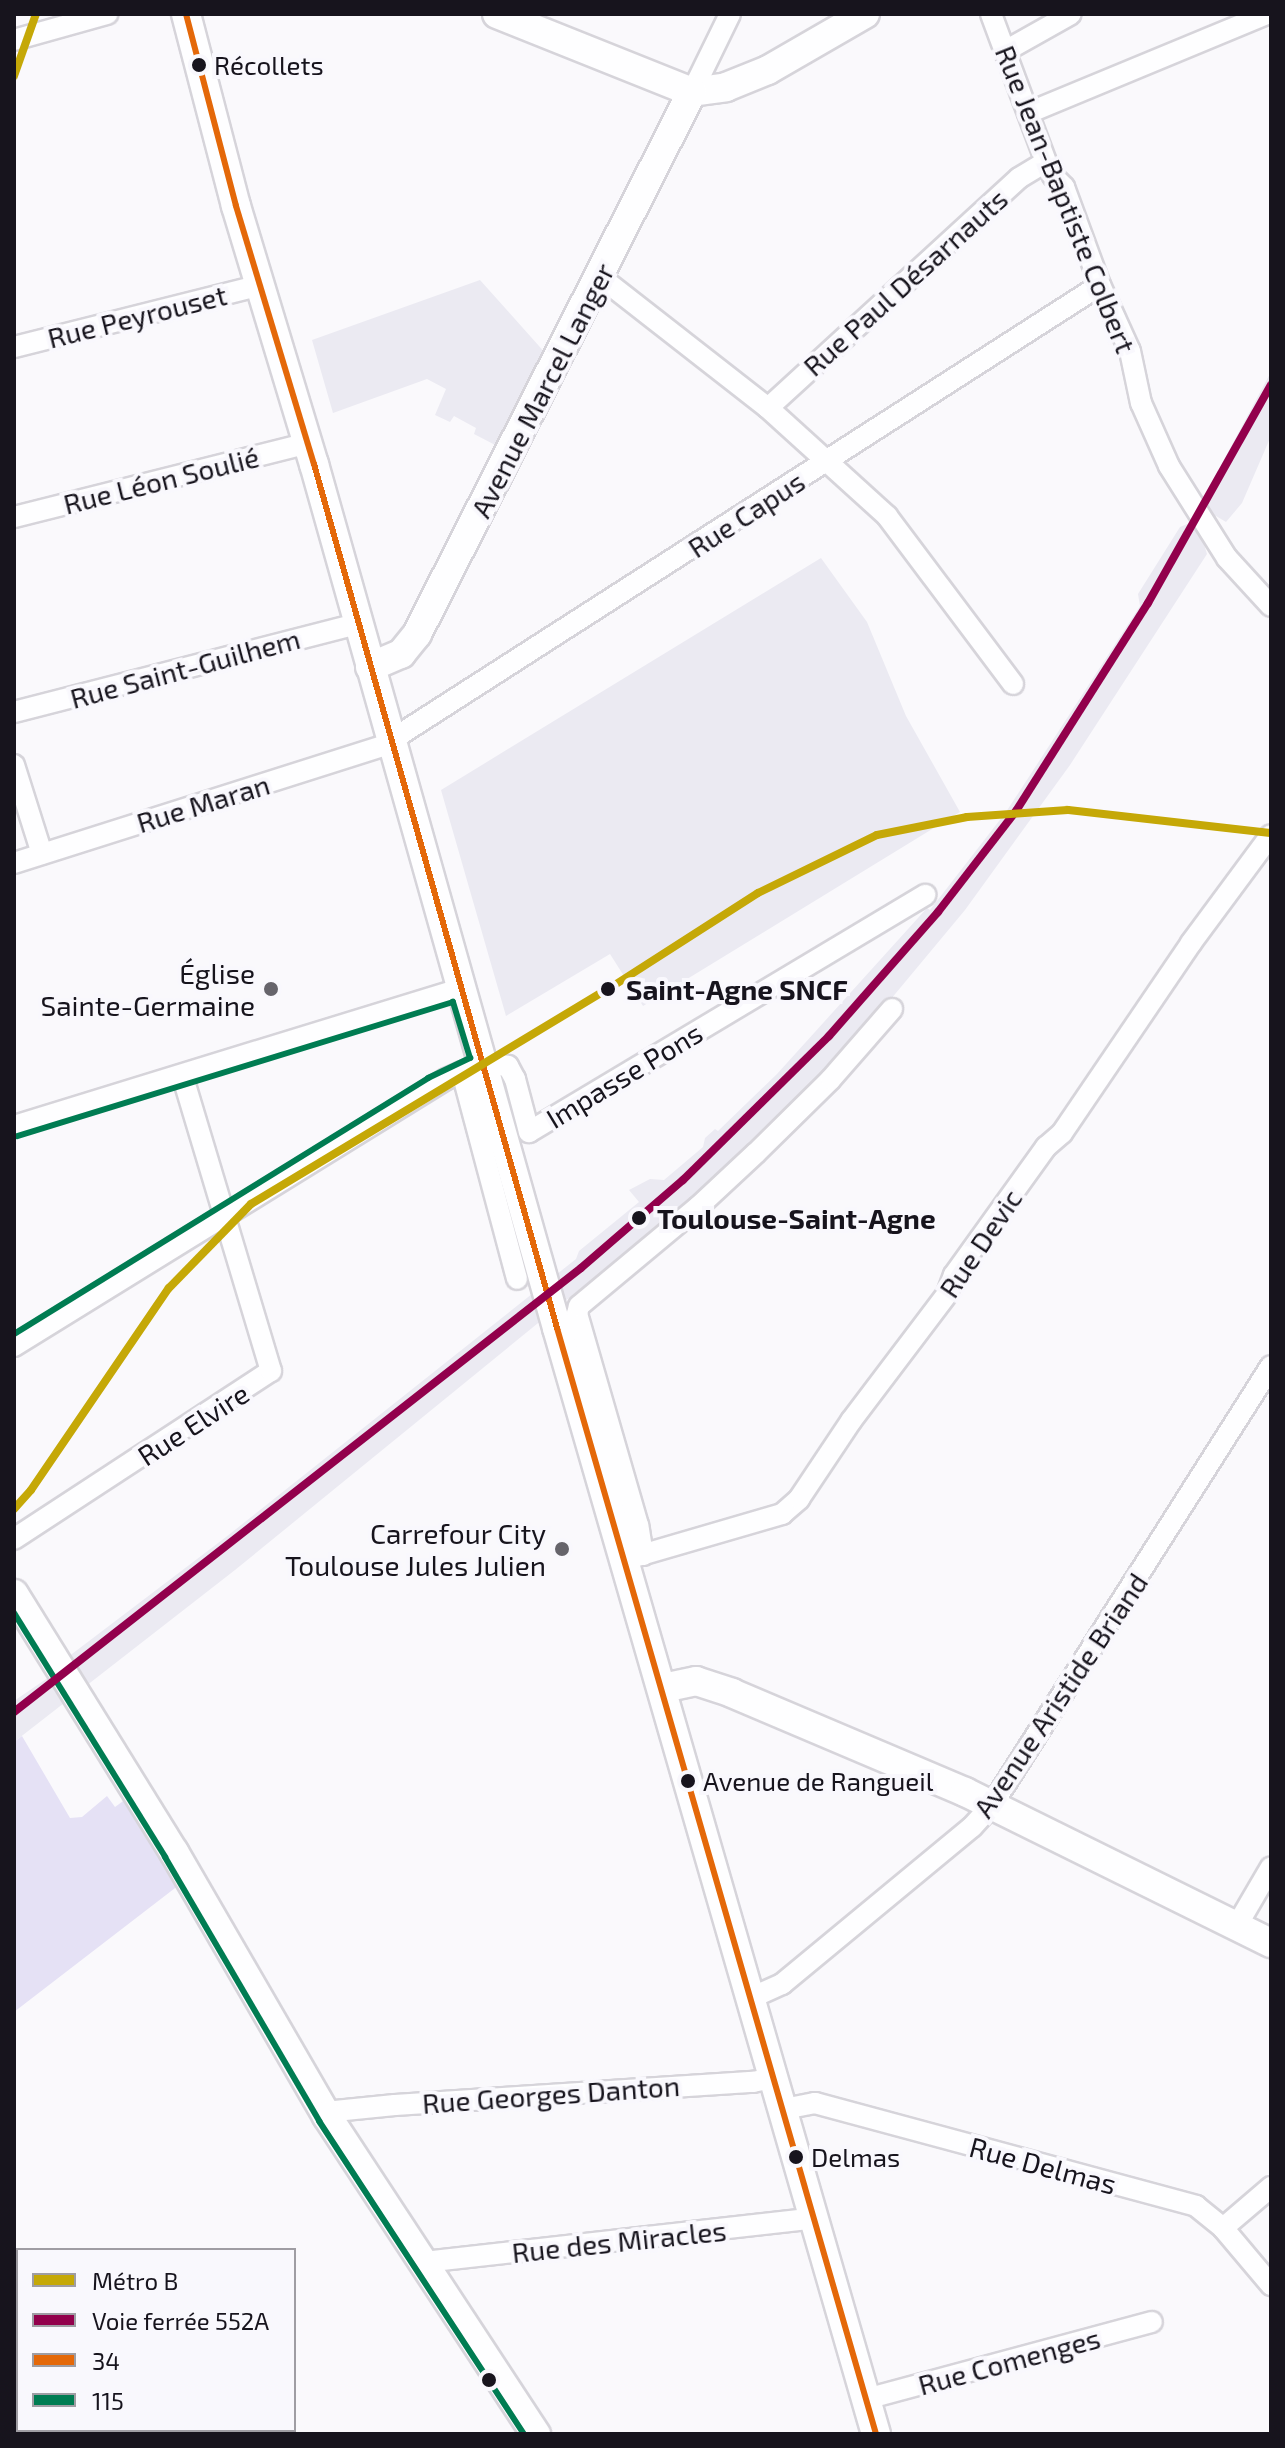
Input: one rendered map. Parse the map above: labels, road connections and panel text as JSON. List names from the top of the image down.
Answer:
{
  "streets": {
    "main road": ["Avenue Marcel Langer"],
    "street": [
      "Rue Jean-Baptiste Colbert",
      "Rue Paul Désarnauts",
      "Rue Peyrouset",
      "Rue Léon Soulié",
      "Rue Capus",
      "Rue Saint-Guilhem",
      "Rue Maran",
      "Impasse Pons",
      "Rue Devic",
      "Rue Elvire",
      "Avenue Aristide Briand",
      "Rue Georges Danton",
      "Rue Delmas",
      "Rue des Miracles",
      "Rue Comenges"
    ]
  },
  "crossings": [
    ["Rue Jean-Baptiste Colbert", "Rue Paul Désarnauts"],
    ["Rue Jean-Baptiste Colbert", "Rue Capus"],
    ["Rue Capus", "Rue Maran"]
  ],
  "places": [
    "Récollets",
    "Église Sainte-Germaine",
    "Saint-Agne SNCF",
    "Toulouse-Saint-Agne",
    "Carrefour City Toulouse Jules Julien",
    "Avenue de Rangueil",
    "Delmas"
  ],
  "lines": [
    "metro line B",
    "transit line 34",
    "rail line 552A",
    "transit line 115"
  ],
  "legend": [
    "Métro B",
    "Voie ferrée 552A",
    "34",
    "115"
  ]
}
